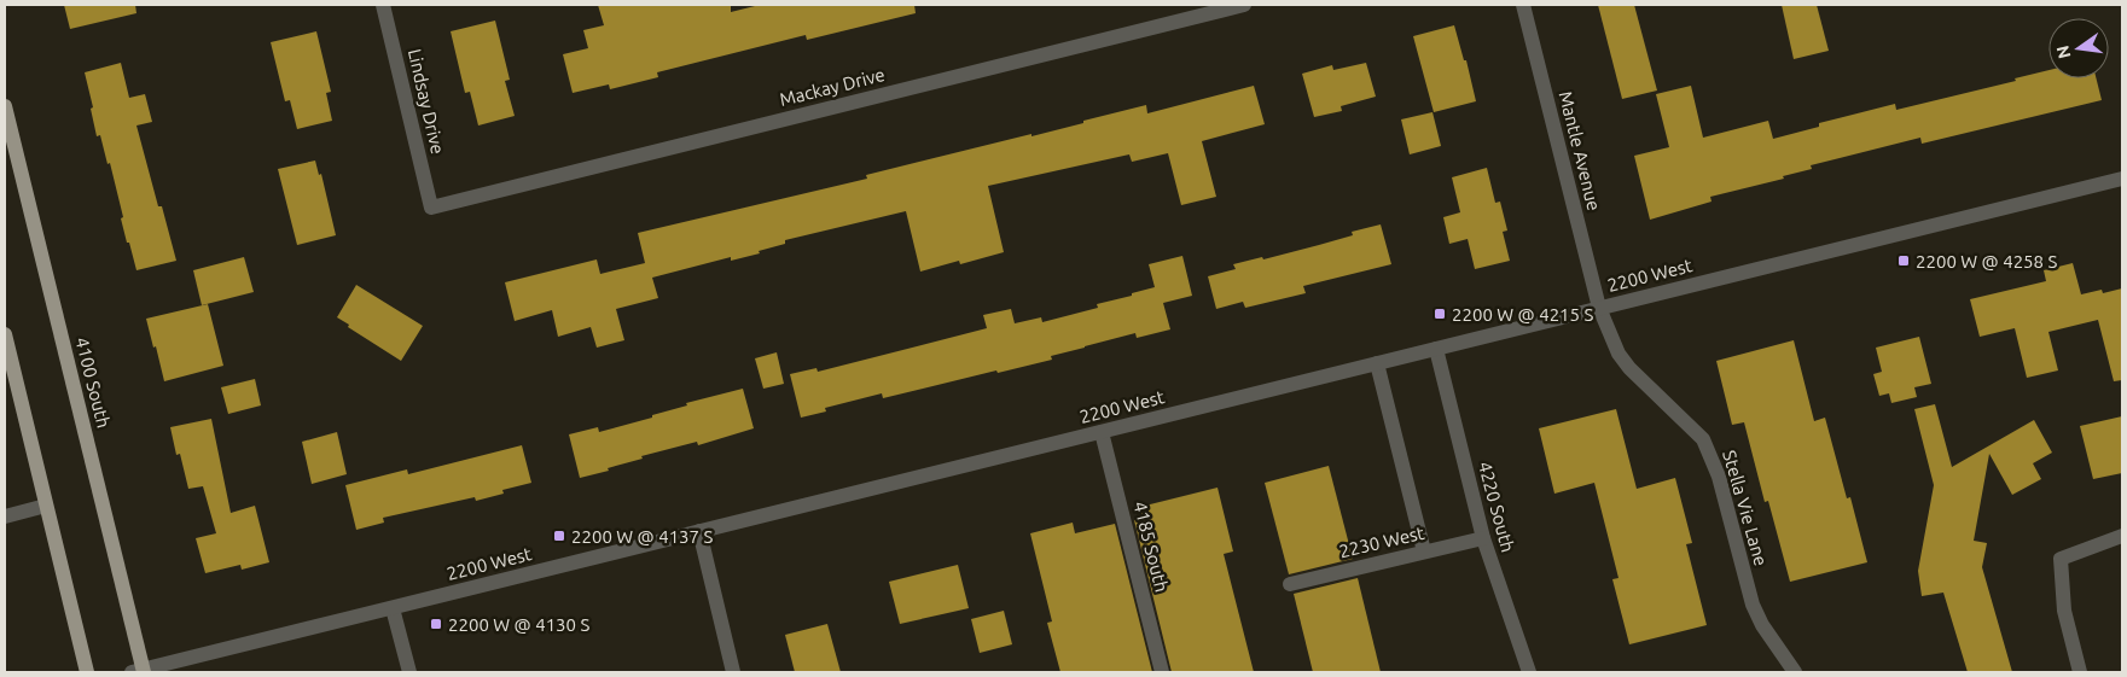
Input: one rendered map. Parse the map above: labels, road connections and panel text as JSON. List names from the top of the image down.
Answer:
{
  "streets": {
    "main road": ["4100 South"],
    "street": [
      "Mackay Drive",
      "Lindsay Drive",
      "Mantle Avenue",
      "2200 West",
      "4220 South",
      "Stella Vie Lane",
      "2230 West",
      "4185 South"
    ]
  },
  "crossings": [
    ["Mackay Drive", "Lindsay Drive"],
    ["Mantle Avenue", "2200 West"],
    ["Mantle Avenue", "Stella Vie Lane"],
    ["2200 West", "4100 South"],
    ["2200 West", "4220 South"],
    ["2200 West", "Stella Vie Lane"],
    ["2200 West", "4185 South"],
    ["4220 South", "2230 West"]
  ],
  "places": {
    "transit": [
      "2200 W @ 4258 S",
      "2200 W @ 4215 S",
      "2200 W @ 4137 S",
      "2200 W @ 4130 S"
    ]
  },
  "north": "left"
}
